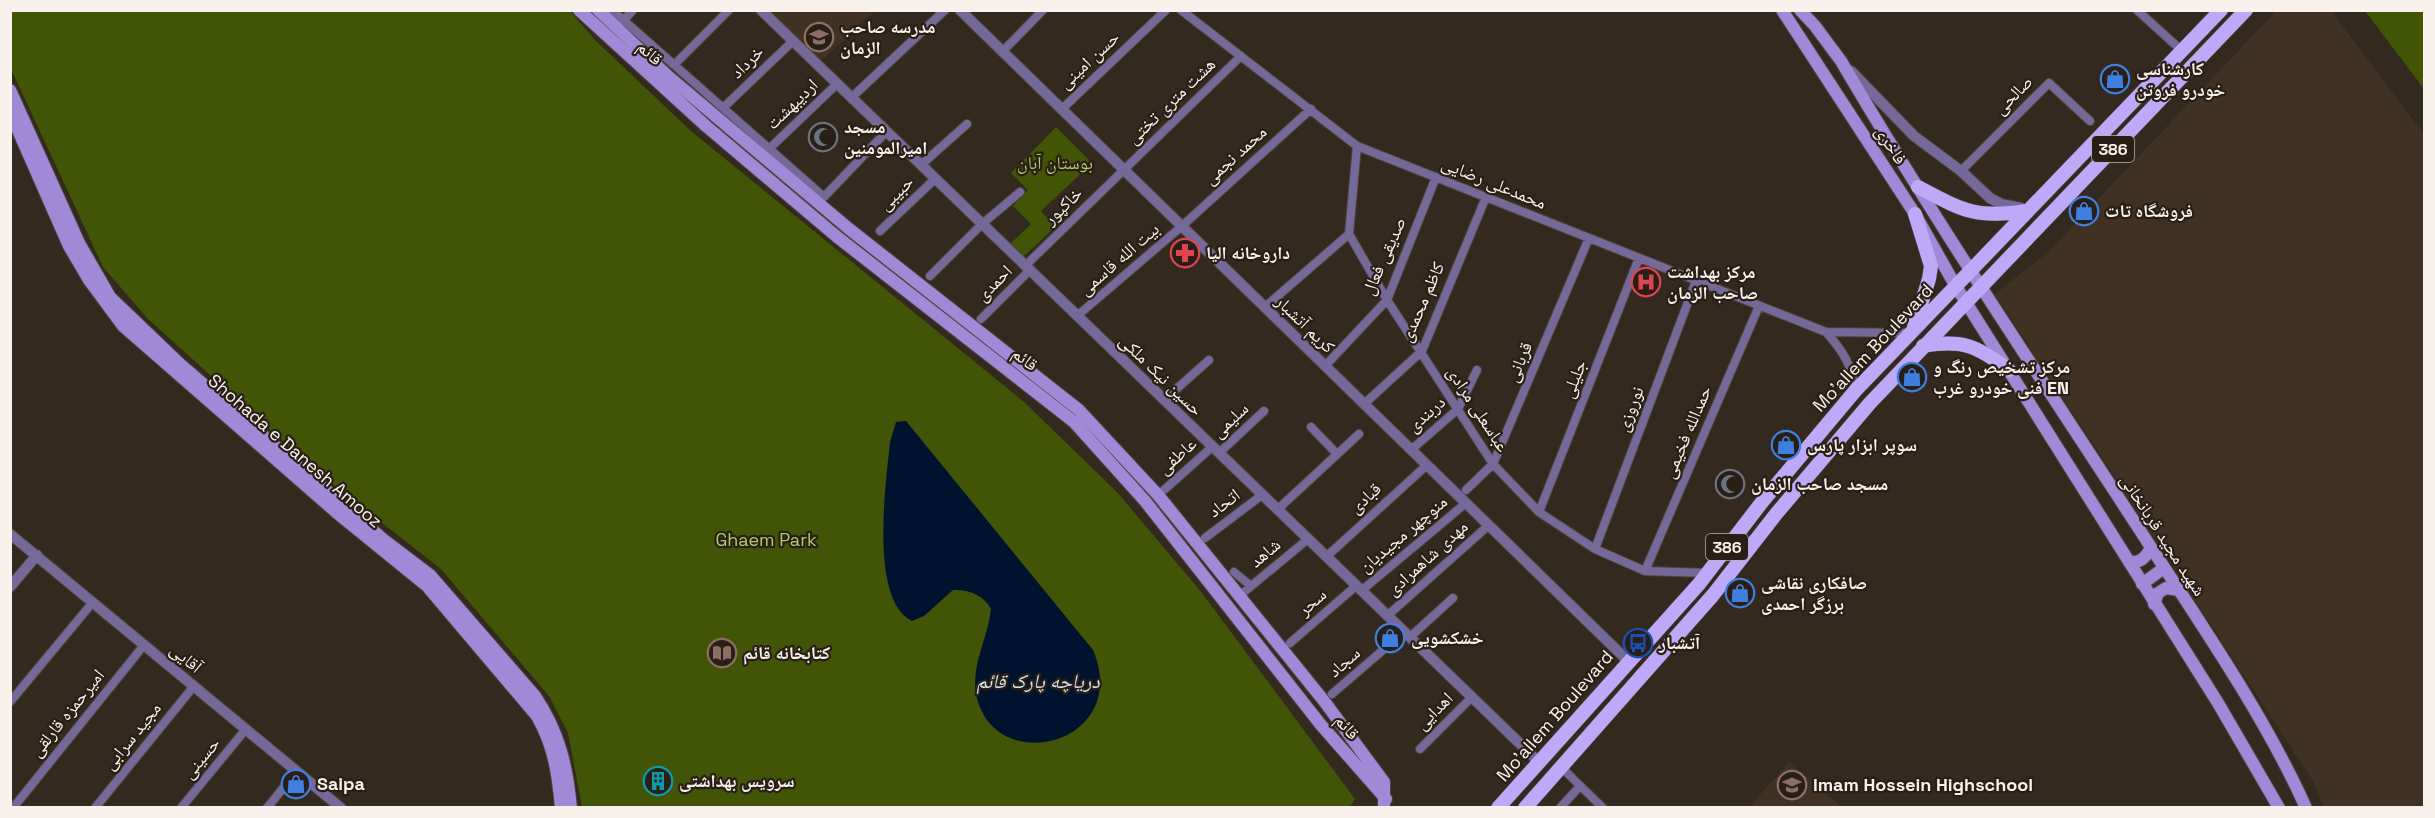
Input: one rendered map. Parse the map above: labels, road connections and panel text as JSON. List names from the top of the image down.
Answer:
{
  "streets": {
    "main road": [
      "قائم",
      "فاخری",
      "386",
      "Mo'allem Boulevard",
      "Shohada e Danesh Amooz",
      "شهید مجید قربانخانی"
    ],
    "street": [
      "حسن امینی",
      "خرداد",
      "صالحی",
      "هشت متری تختی",
      "اردیبهشت",
      "محمد نجمی",
      "محمدعلی رضایی",
      "حبیبی",
      "خاکپور",
      "صدیقی فعال",
      "بیت الله قاسمی",
      "احمدی",
      "کاظم محمدی",
      "کریم آتشبار",
      "قربانی",
      "حسین نیک ملکی",
      "جلیلی",
      "عباسعلی مرادی",
      "نوروزی",
      "دربندی",
      "سلیمی",
      "حمدالله فخیمی",
      "عاطفی",
      "قبادی",
      "اتحاد",
      "منوچهر مجیدیان",
      "شاهد",
      "مهدی شاهمرادی",
      "سحر",
      "آقایی",
      "سجاد",
      "اهدایی",
      "امیرحمزه قارلقی",
      "مجید سرابی",
      "حسینی"
    ]
  },
  "crossings": [
    ["حسن امینی", "کریم آتشبار"],
    ["خرداد", "حسین نیک ملکی"],
    ["هشت متری تختی", "محمدعلی رضایی"],
    ["هشت متری تختی", "خاکپور"],
    ["هشت متری تختی", "کریم آتشبار"],
    ["اردیبهشت", "حسین نیک ملکی"],
    ["فاخری", "Mo'allem Boulevard"],
    ["فاخری", "شهید مجید قربانخانی"],
    ["محمد نجمی", "محمدعلی رضایی"],
    ["محمد نجمی", "بیت الله قاسمی"],
    ["محمد نجمی", "کریم آتشبار"],
    ["محمدعلی رضایی", "صدیقی فعال"],
    ["محمدعلی رضایی", "کاظم محمدی"],
    ["محمدعلی رضایی", "قربانی"],
    ["محمدعلی رضایی", "جلیلی"],
    ["محمدعلی رضایی", "نوروزی"],
    ["محمدعلی رضایی", "حمدالله فخیمی"],
    ["حبیبی", "حسین نیک ملکی"],
    ["خاکپور", "احمدی"],
    ["خاکپور", "کریم آتشبار"],
    ["خاکپور", "حسین نیک ملکی"],
    ["صدیقی فعال", "کریم آتشبار"],
    ["صدیقی فعال", "عباسعلی مرادی"],
    ["بیت الله قاسمی", "کریم آتشبار"],
    ["بیت الله قاسمی", "حسین نیک ملکی"],
    ["احمدی", "حسین نیک ملکی"],
    ["کاظم محمدی", "کریم آتشبار"],
    ["کاظم محمدی", "عباسعلی مرادی"],
    ["کریم آتشبار", "Mo'allem Boulevard"],
    ["کریم آتشبار", "دربندی"],
    ["کریم آتشبار", "قبادی"],
    ["کریم آتشبار", "منوچهر مجیدیان"],
    ["کریم آتشبار", "مهدی شاهمرادی"],
    ["Mo'allem Boulevard", "حسین نیک ملکی"],
    ["Mo'allem Boulevard", "عباسعلی مرادی"],
    ["Mo'allem Boulevard", "شهید مجید قربانخانی"],
    ["قربانی", "عباسعلی مرادی"],
    ["حسین نیک ملکی", "سلیمی"],
    ["حسین نیک ملکی", "عاطفی"],
    ["حسین نیک ملکی", "قبادی"],
    ["حسین نیک ملکی", "اتحاد"],
    ["حسین نیک ملکی", "منوچهر مجیدیان"],
    ["حسین نیک ملکی", "شاهد"],
    ["حسین نیک ملکی", "مهدی شاهمرادی"],
    ["حسین نیک ملکی", "سحر"],
    ["حسین نیک ملکی", "سجاد"],
    ["حسین نیک ملکی", "اهدایی"],
    ["جلیلی", "عباسعلی مرادی"],
    ["عباسعلی مرادی", "نوروزی"],
    ["عباسعلی مرادی", "دربندی"],
    ["عباسعلی مرادی", "حمدالله فخیمی"],
    ["سلیمی", "عاطفی"],
    ["منوچهر مجیدیان", "سحر"],
    ["آقایی", "امیرحمزه قارلقی"],
    ["آقایی", "مجید سرابی"],
    ["آقایی", "حسینی"]
  ],
  "water": ["دریاچه پارک قائم"],
  "parks": ["بوستان آبان", "Ghaem Park"],
  "places": {
    "school or university": ["مدرسه صاحب الزمان", "Imam Hossein Highschool"],
    "shop": [
      "کارشناسی خودرو فروتن",
      "فروشگاه تات",
      "مرکز تشخیص رنگ و فنی خودرو غرب EN",
      "سوپر ابزار پارس",
      "صافکاری نقاشی برزگر احمدی",
      "خشکشویی",
      "Saipa"
    ],
    "mosque": ["مسجد امیرالمومنین", "مسجد صاحب الزمان"],
    "pharmacy": ["داروخانه الیا"],
    "hospital": ["مرکز بهداشت صاحب الزمان"],
    "bus stop": ["آتشبار"],
    "library": ["کتابخانه قائم"],
    "building": ["سرویس بهداشتی"]
  }
}
